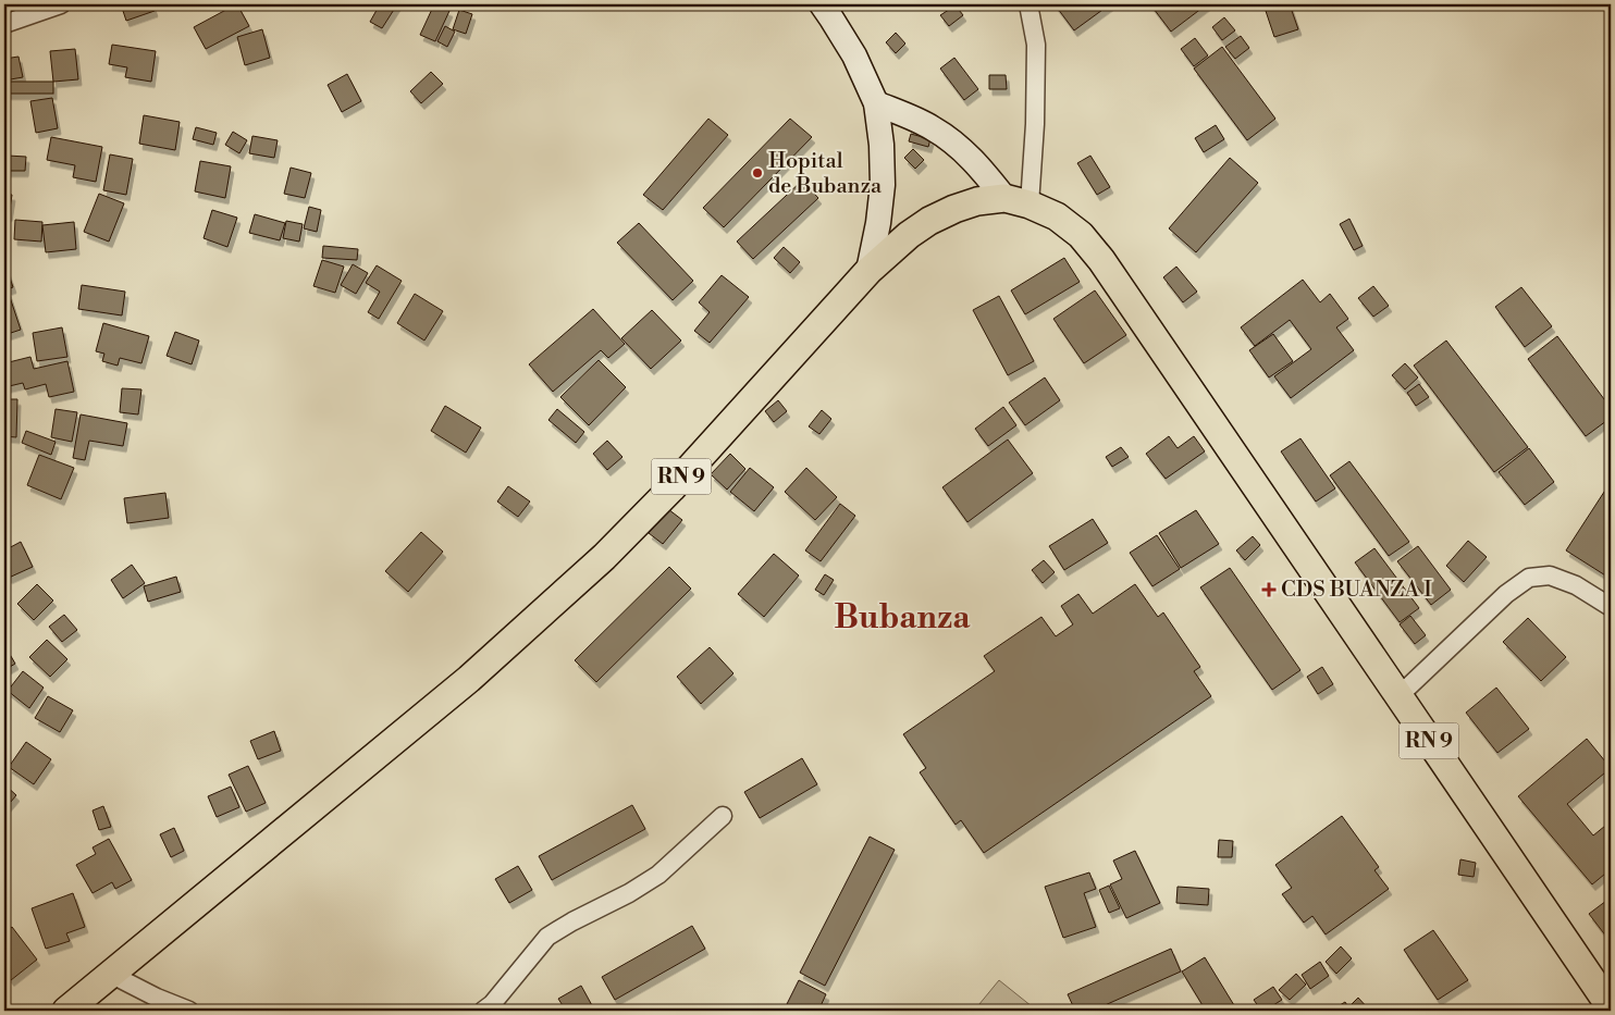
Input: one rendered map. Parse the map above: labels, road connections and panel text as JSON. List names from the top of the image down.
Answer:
{
  "streets": {
    "main road": ["RN 9"]
  },
  "districts": ["Bubanza"],
  "places": {
    "other": ["Hopital de Bubanza"],
    "health": ["CDS BUANZA I"]
  }
}
